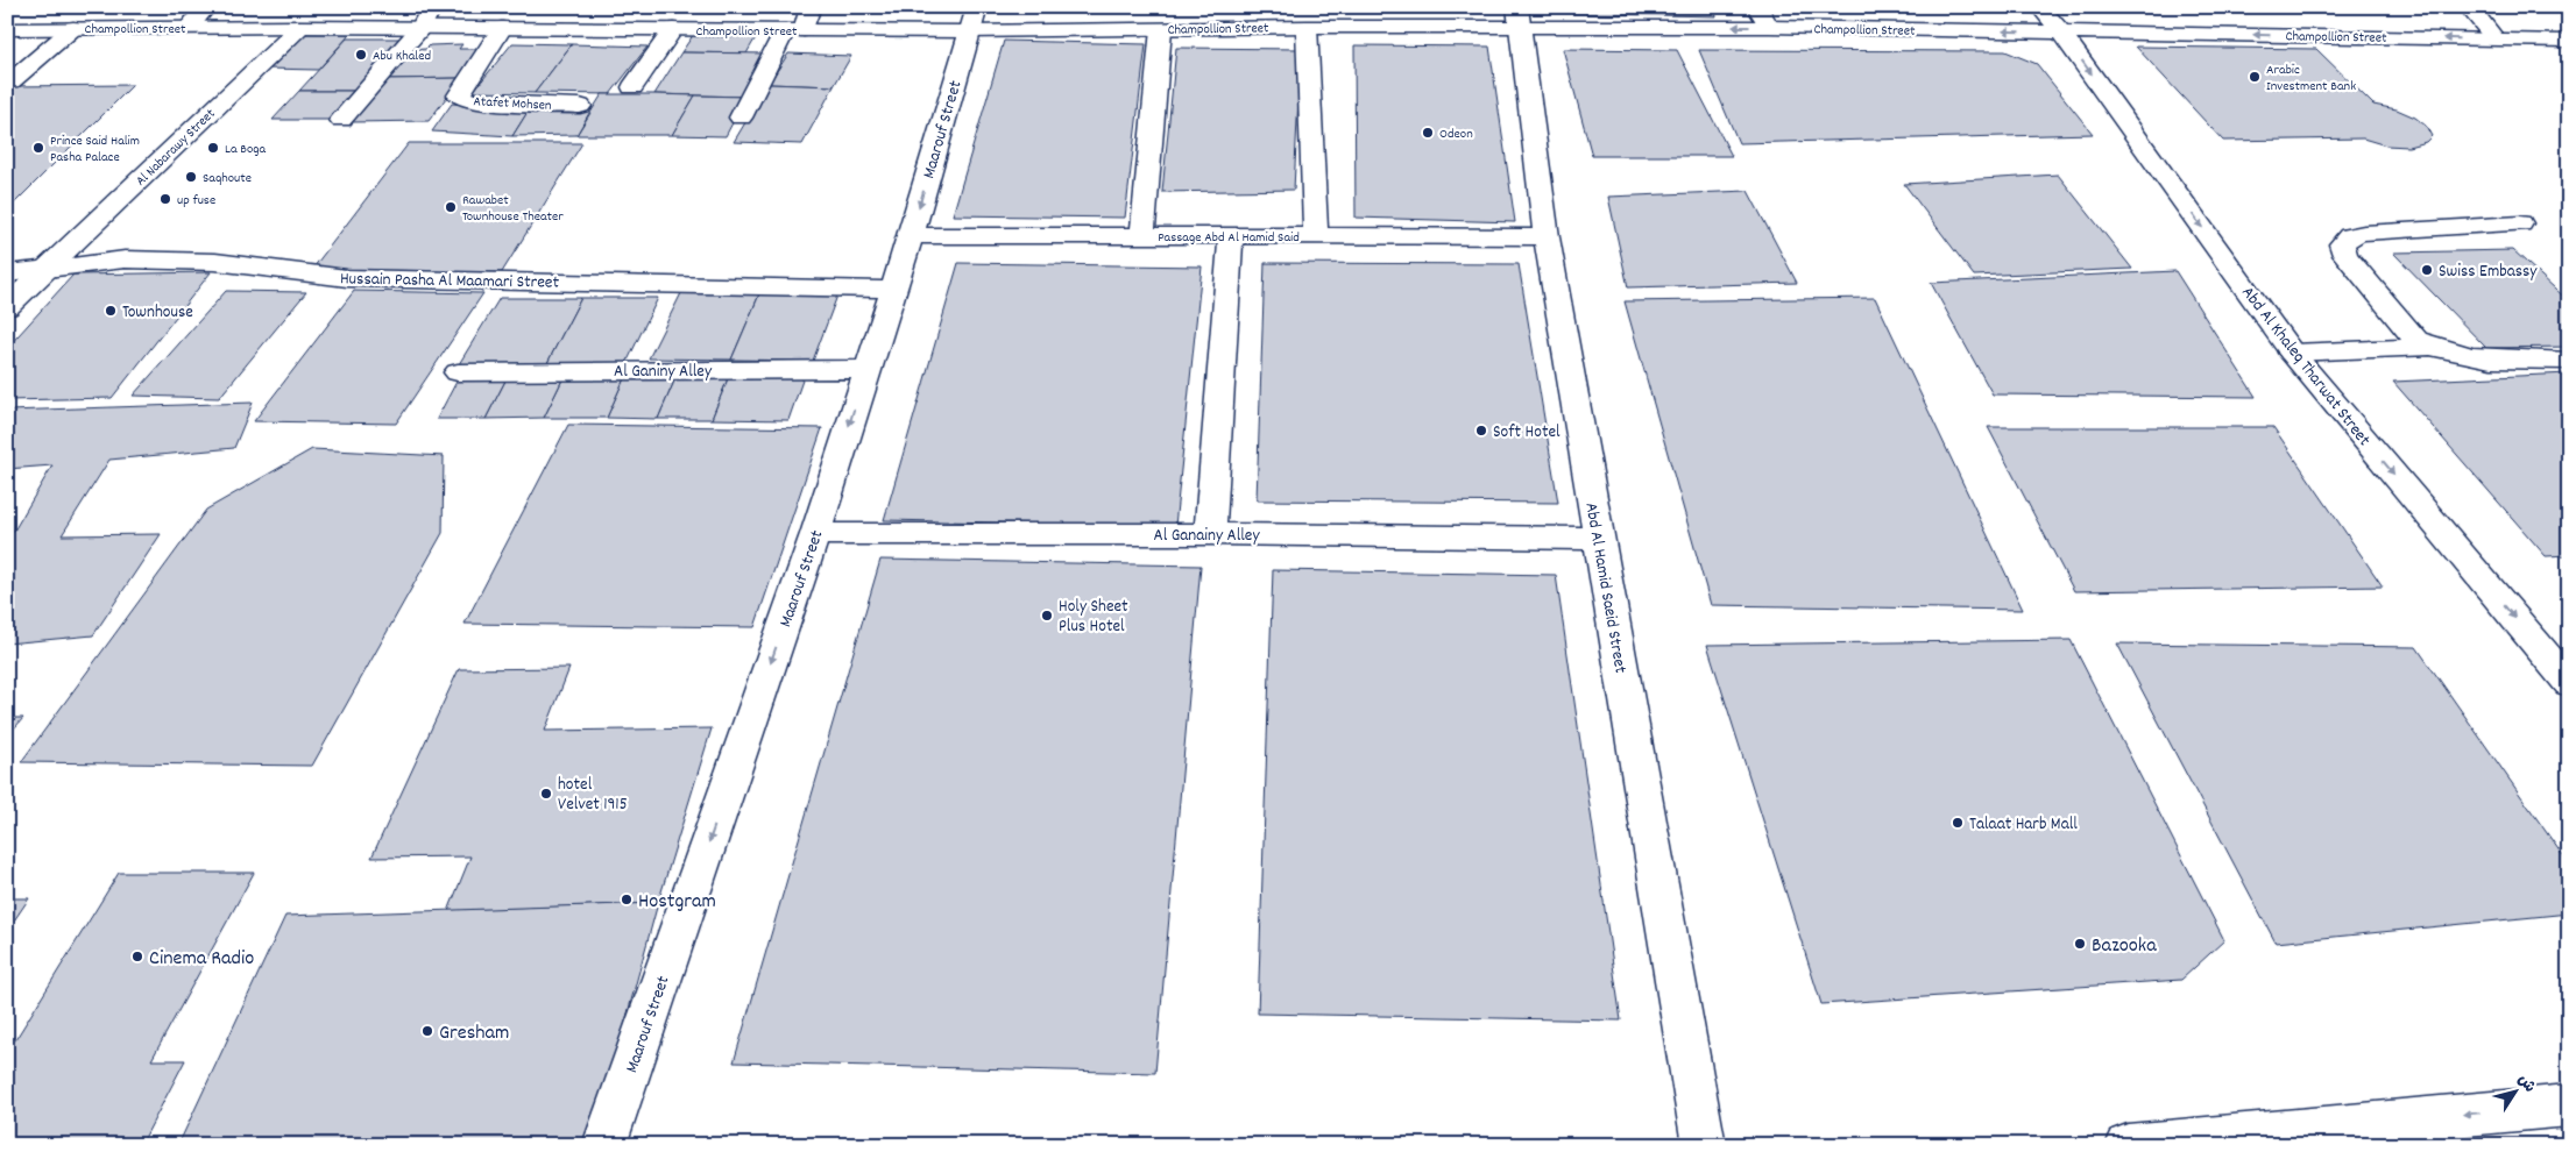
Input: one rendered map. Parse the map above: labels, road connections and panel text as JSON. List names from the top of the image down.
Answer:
{
  "streets": {
    "street": [
      "Champollion Street",
      "Atafet Mohsen",
      "Maarouf Street",
      "Al Nabarawy Street",
      "Passage Abd Al Hamid Said",
      "Hussain Pasha Al Maamari Street",
      "Abd Al Khaleq Tharwat Street",
      "Al Ganiny Alley",
      "Al Ganainy Alley",
      "Abd Al Hamid Saeid Street"
    ]
  },
  "crossings": [
    ["Champollion Street", "Atafet Mohsen"],
    ["Champollion Street", "Maarouf Street"],
    ["Champollion Street", "Al Nabarawy Street"],
    ["Champollion Street", "Abd Al Khaleq Tharwat Street"],
    ["Champollion Street", "Abd Al Hamid Saeid Street"],
    ["Maarouf Street", "Passage Abd Al Hamid Said"],
    ["Maarouf Street", "Hussain Pasha Al Maamari Street"],
    ["Maarouf Street", "Al Ganiny Alley"],
    ["Maarouf Street", "Al Ganainy Alley"],
    ["Al Nabarawy Street", "Hussain Pasha Al Maamari Street"],
    ["Passage Abd Al Hamid Said", "Abd Al Hamid Saeid Street"],
    ["Al Ganainy Alley", "Abd Al Hamid Saeid Street"]
  ],
  "one_way": ["Champollion Street", "Maarouf Street", "Abd Al Khaleq Tharwat Street"],
  "places": [
    "Abu Khaled",
    "Arabic Investment Bank",
    "Odeon",
    "Prince Said Halim Pasha Palace",
    "La Boga",
    "Saqhoute",
    "up fuse",
    "Rawabet Townhouse Theater",
    "Swiss Embassy",
    "Townhouse",
    "Soft Hotel",
    "Holy Sheet Plus Hotel",
    "hotel Velvet 1915",
    "Talaat Harb Mall",
    "Hostgram",
    "Bazooka",
    "Cinema Radio",
    "Gresham"
  ],
  "north": "top right"
}
